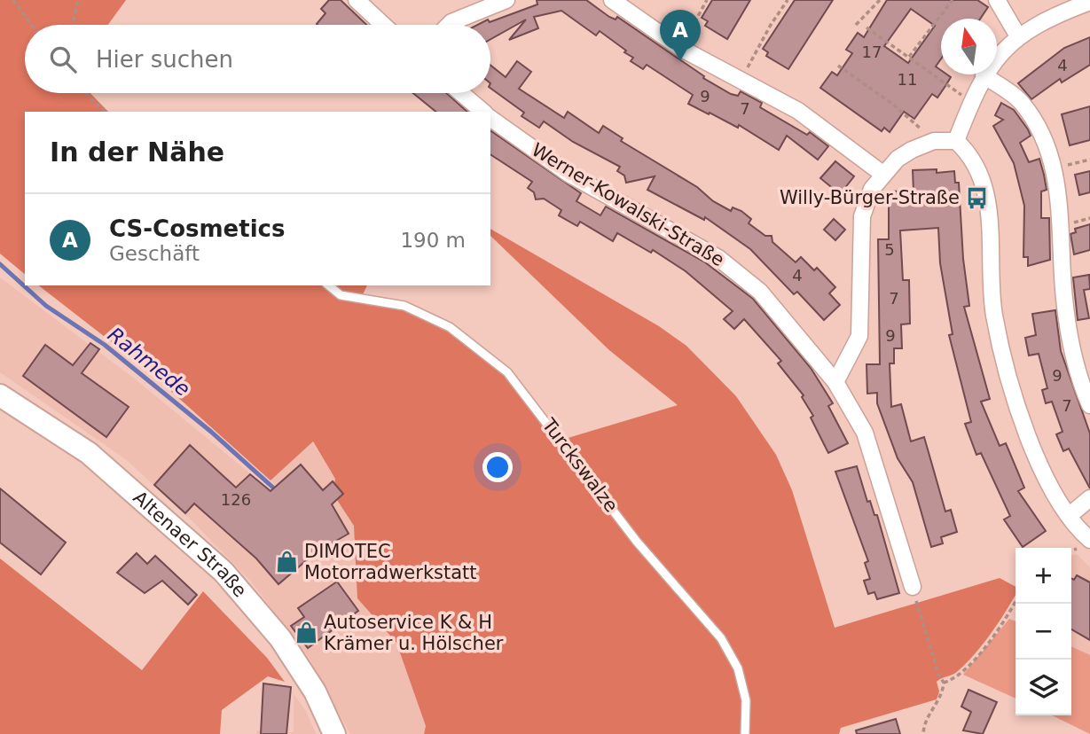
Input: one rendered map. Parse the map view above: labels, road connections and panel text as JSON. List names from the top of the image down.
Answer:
{
  "streets": {
    "main road": ["Altenaer Straße"],
    "street": ["Werner-Kowalski-Straße"],
    "lane": ["Turckswalze"]
  },
  "water": ["Rahmede"],
  "places": {
    "bus stop": ["Willy-Bürger-Straße"],
    "shop": ["DIMOTEC Motorradwerkstatt", "Autoservice K & H Krämer u. Hölscher"]
  },
  "house_numbers": [
    "17",
    "4",
    "11",
    "9",
    "7",
    "5",
    "4",
    "7",
    "9",
    "9",
    "7",
    "126"
  ],
  "north": "top",
  "page": {
    "pins": "A",
    "search": "Hier suchen",
    "heading": "In der Nähe",
    "list": [
      {
        "mark": "A",
        "name": "CS-Cosmetics",
        "note": "Geschäft",
        "value": "190 m"
      }
    ],
    "map_buttons": ["+", "−"]
  }
}
